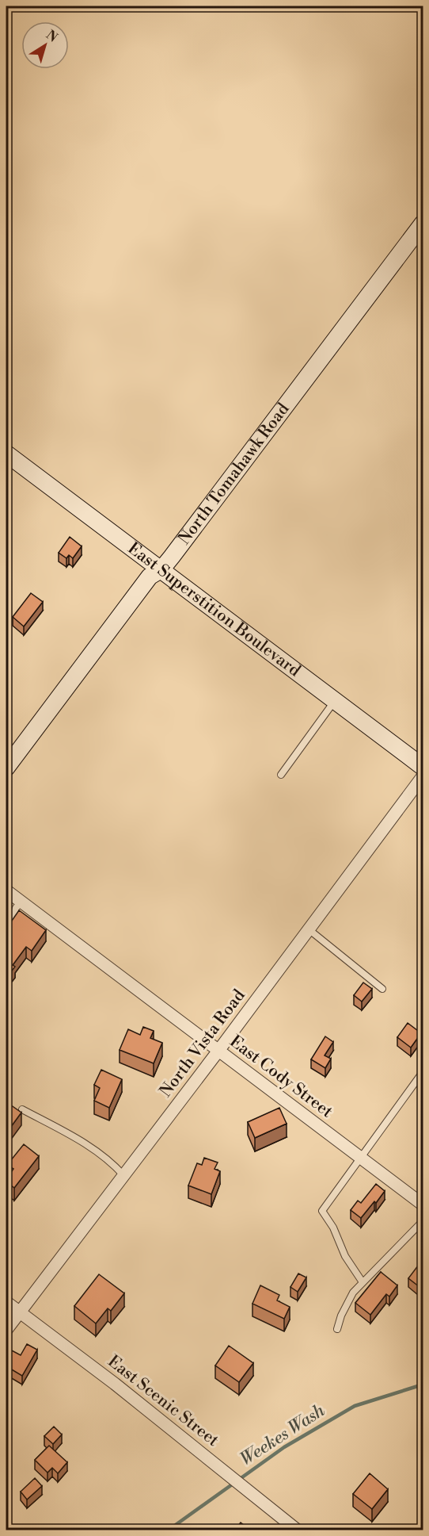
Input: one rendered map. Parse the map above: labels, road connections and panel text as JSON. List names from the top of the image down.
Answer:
{
  "streets": {
    "street": [
      "North Tomahawk Road",
      "East Superstition Boulevard",
      "North Vista Road",
      "East Cody Street",
      "East Scenic Street"
    ]
  },
  "crossings": [
    ["North Tomahawk Road", "East Superstition Boulevard"],
    ["North Vista Road", "East Cody Street"],
    ["North Vista Road", "East Scenic Street"]
  ],
  "water": ["Weekes Wash"],
  "north": "top right"
}
